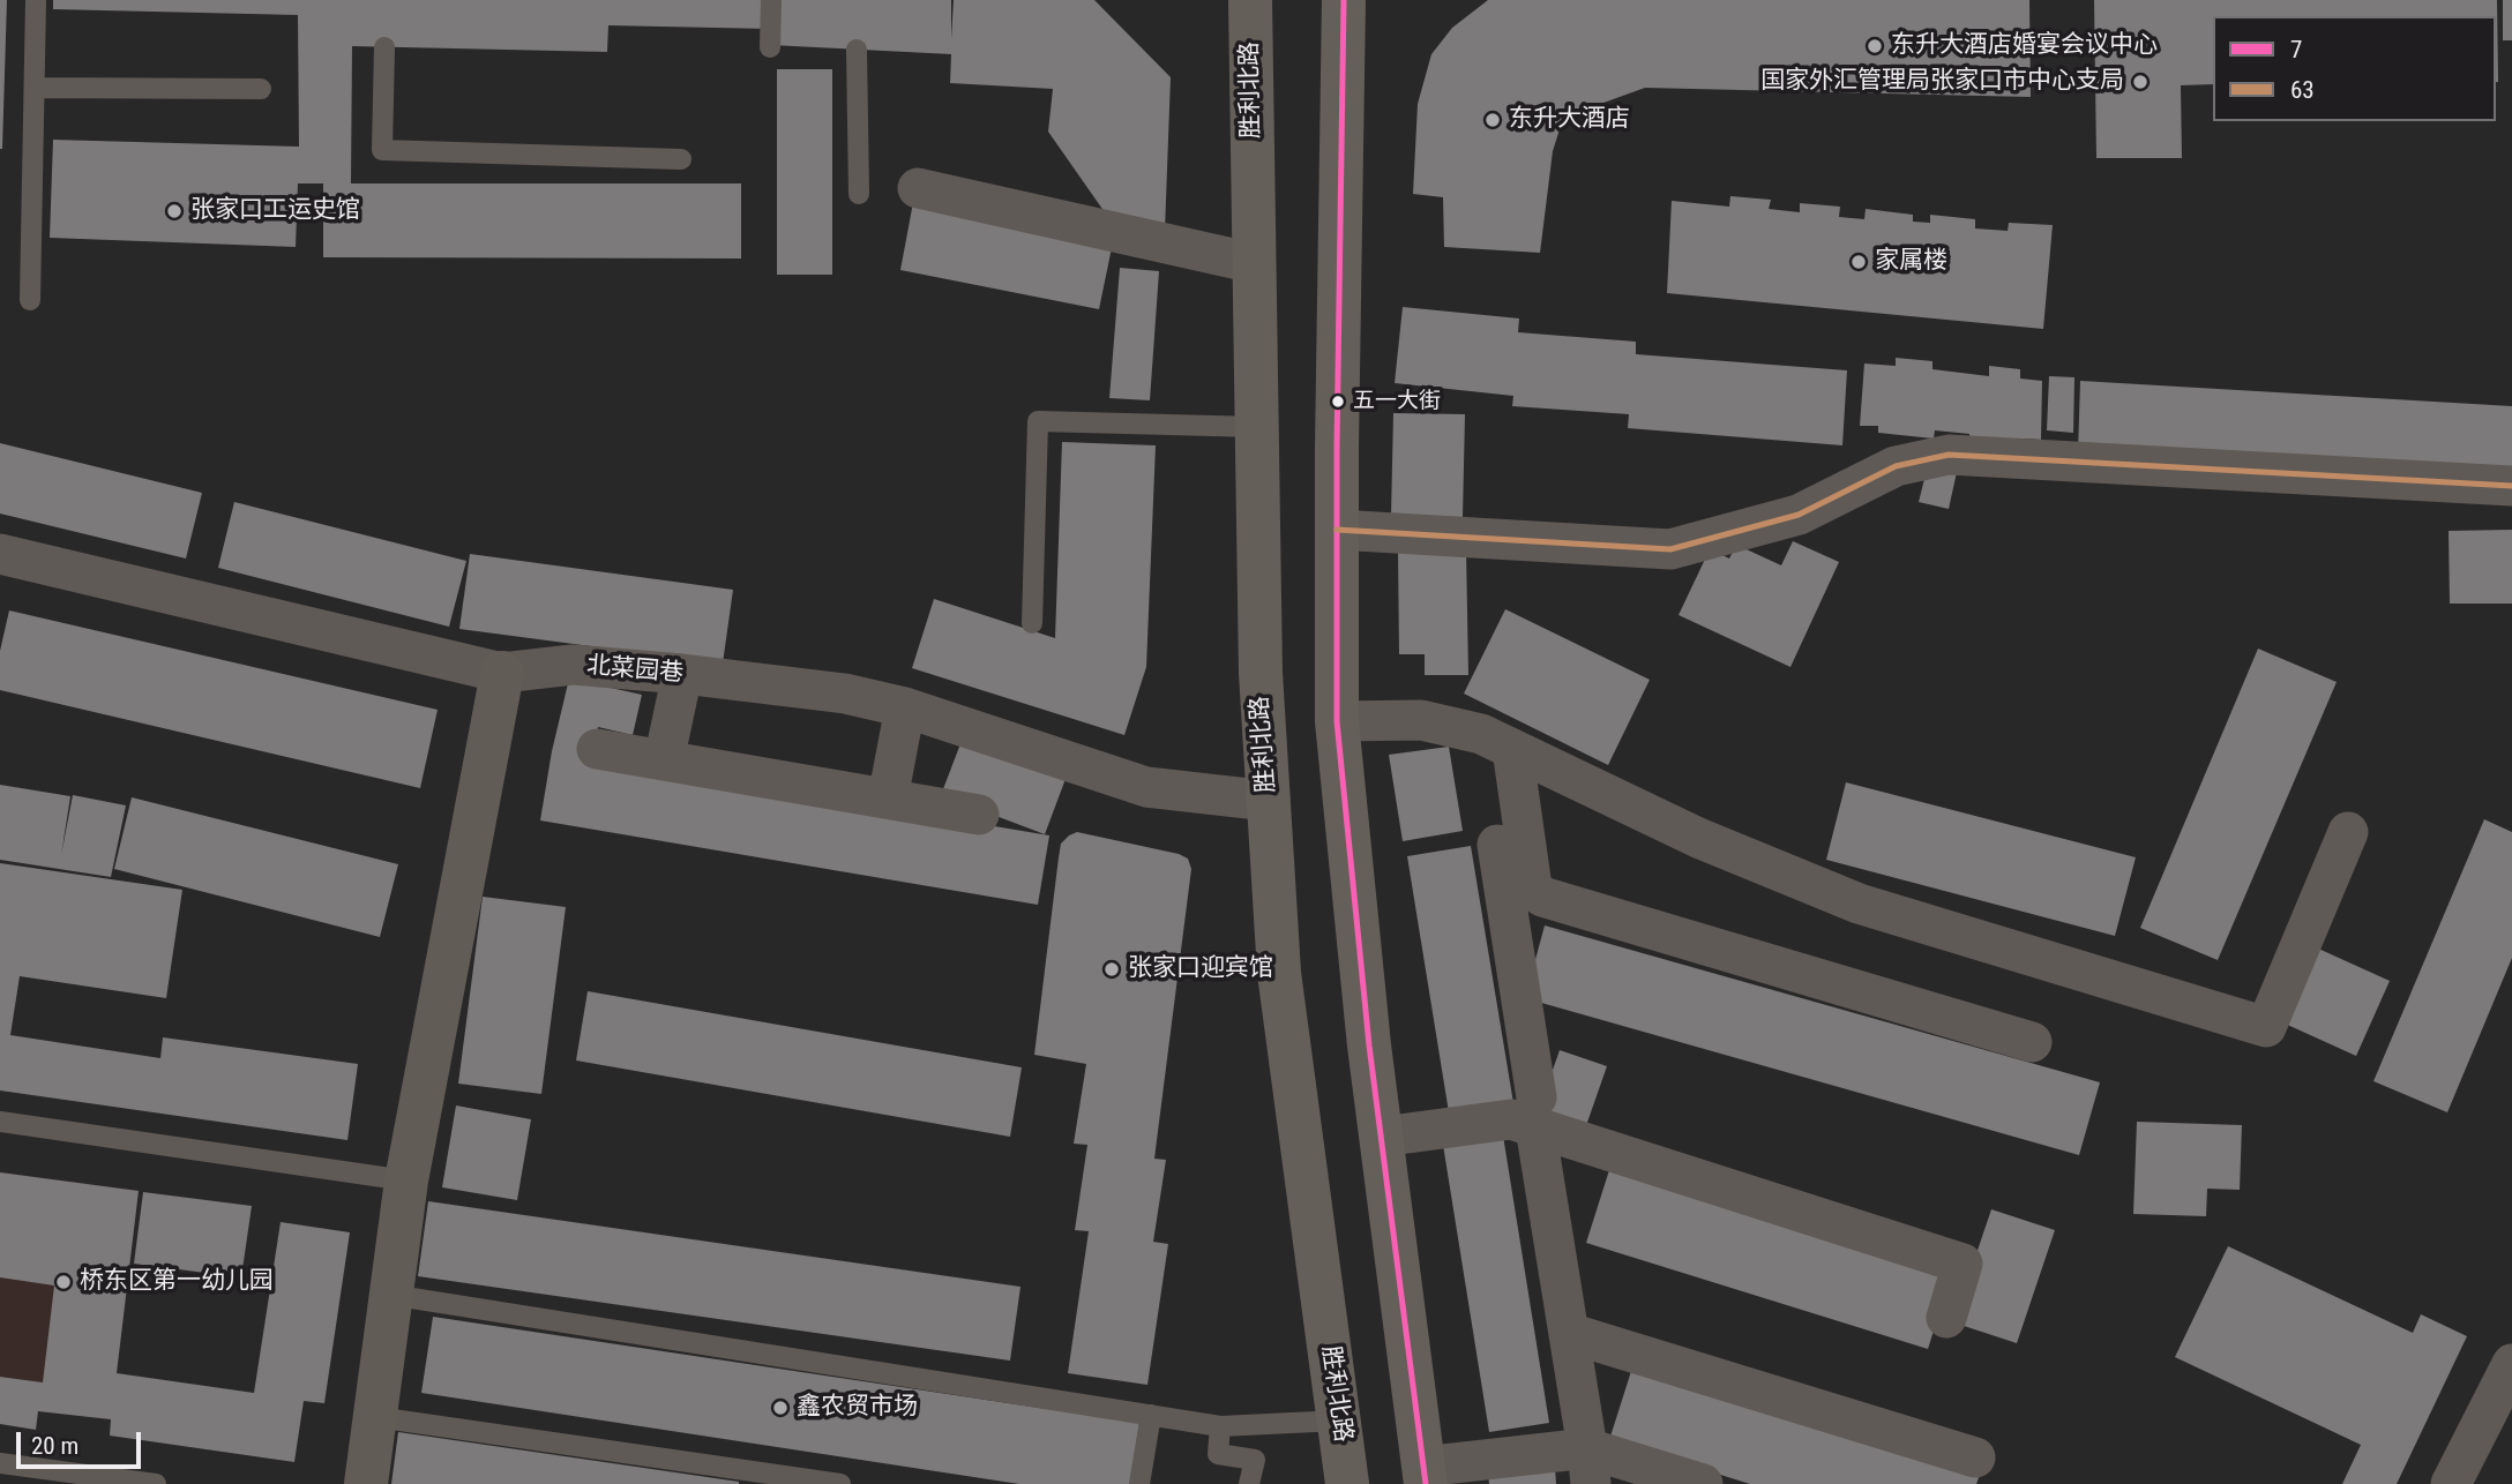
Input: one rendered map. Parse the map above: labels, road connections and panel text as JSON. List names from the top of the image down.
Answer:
{
  "streets": {
    "highway": ["胜利北路"],
    "street": ["北菜园巷"]
  },
  "crossings": [
    ["胜利北路", "北菜园巷"]
  ],
  "places": [
    "东升大酒店婚宴会议中心",
    "国家外汇管理局张家口市中心支局",
    "东升大酒店",
    "张家口工运史馆",
    "家属楼",
    "五一大街",
    "张家口迎宾馆",
    "桥东区第一幼儿园",
    "鑫农贸市场"
  ],
  "lines": ["transit line 7", "transit line 63"],
  "legend": ["7", "63"],
  "scale_bar": "20 m"
}
